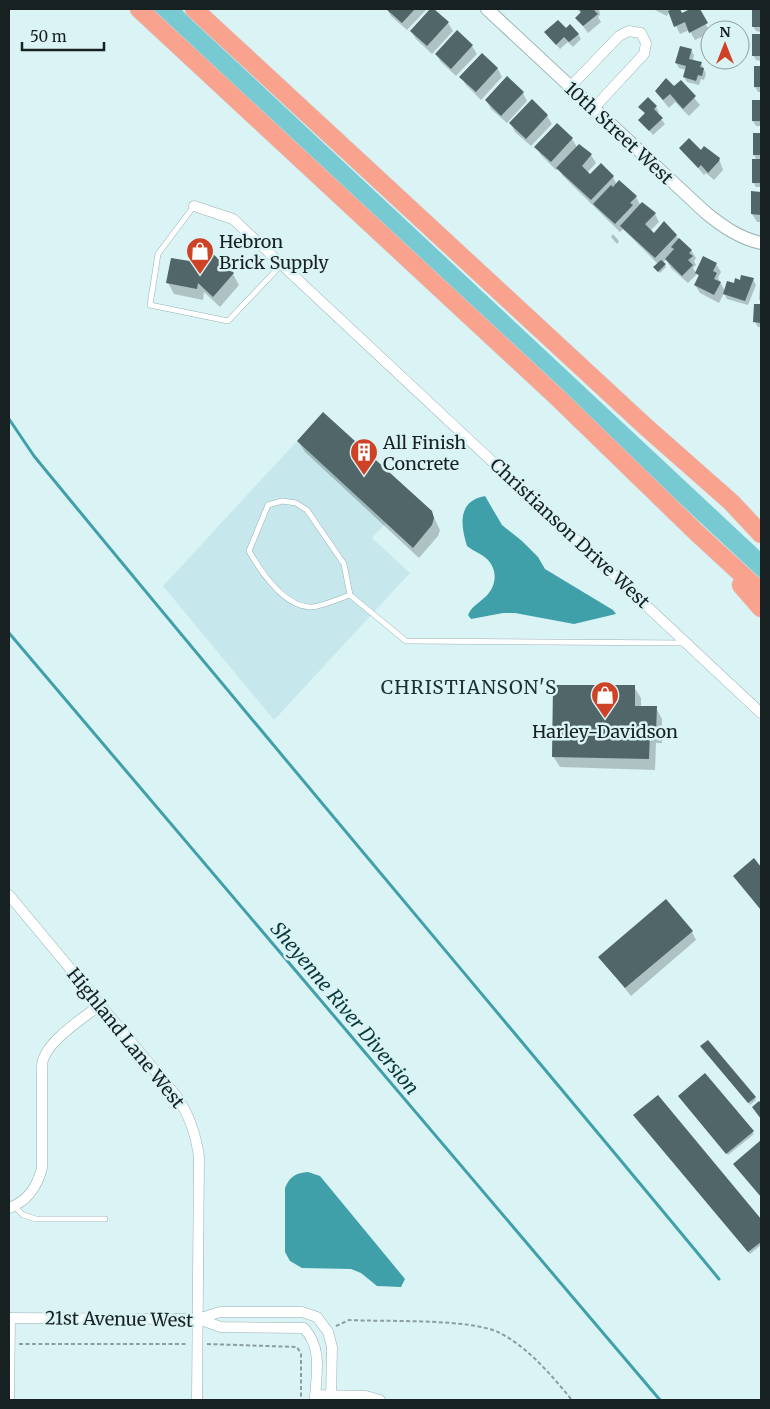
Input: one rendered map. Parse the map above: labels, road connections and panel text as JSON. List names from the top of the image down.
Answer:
{
  "streets": {
    "street": [
      "10th Street West",
      "Christianson Drive West",
      "Highland Lane West",
      "21st Avenue West"
    ]
  },
  "crossings": [
    ["Highland Lane West", "21st Avenue West"]
  ],
  "districts": ["CHRISTIANSON'S"],
  "water": ["Sheyenne River Diversion"],
  "places": {
    "shop": ["Hebron Brick Supply", "Harley-Davidson"],
    "building": ["All Finish Concrete"]
  },
  "scale_bar": "50 m",
  "north": "top"
}
